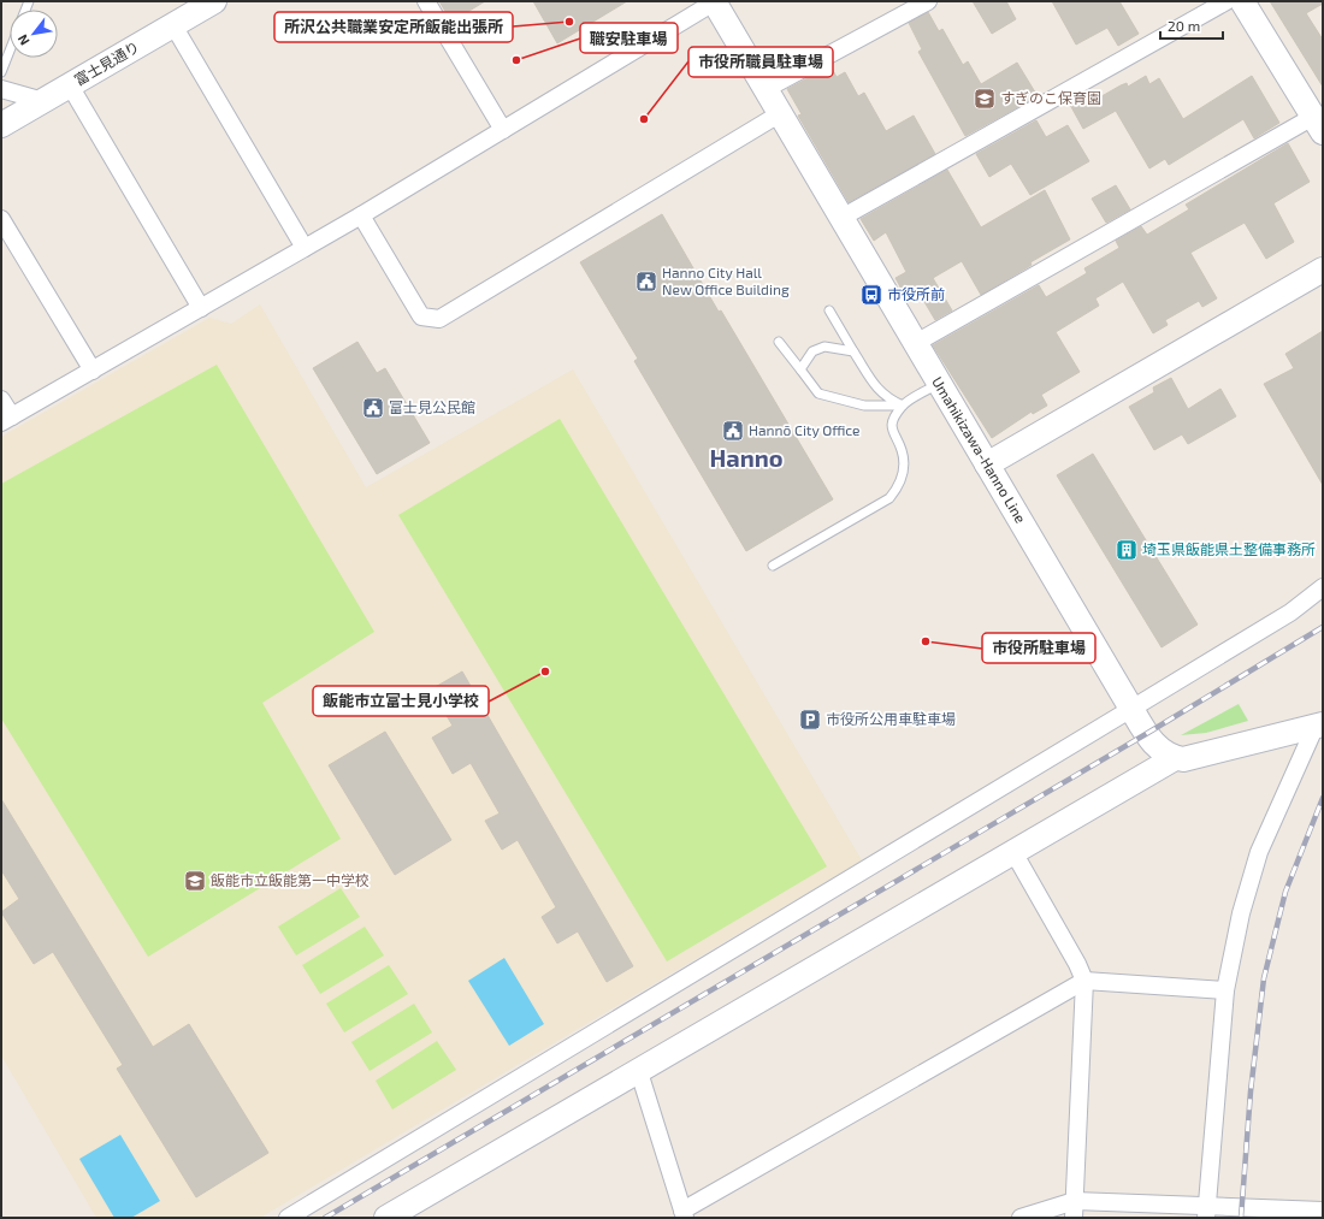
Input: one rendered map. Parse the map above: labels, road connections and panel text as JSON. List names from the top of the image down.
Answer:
{
  "streets": {
    "street": ["富士見通り", "Umahikizawa-Hanno Line"]
  },
  "districts": ["Hanno"],
  "places": {
    "other": [
      "所沢公共職業安定所飯能出張所",
      "職安駐車場",
      "市役所職員駐車場",
      "市役所駐車場",
      "飯能市立富士見小学校"
    ],
    "school or university": ["すぎのこ保育園", "飯能市立飯能第一中学校"],
    "public building": ["Hanno City Hall New Office Building", "富士見公民館", "Hannō City Office"],
    "bus stop": ["市役所前"],
    "building": ["埼玉県飯能県土整備事務所"],
    "parking": ["市役所公用車駐車場"]
  },
  "scale_bar": "20 m",
  "north": "bottom left"
}
